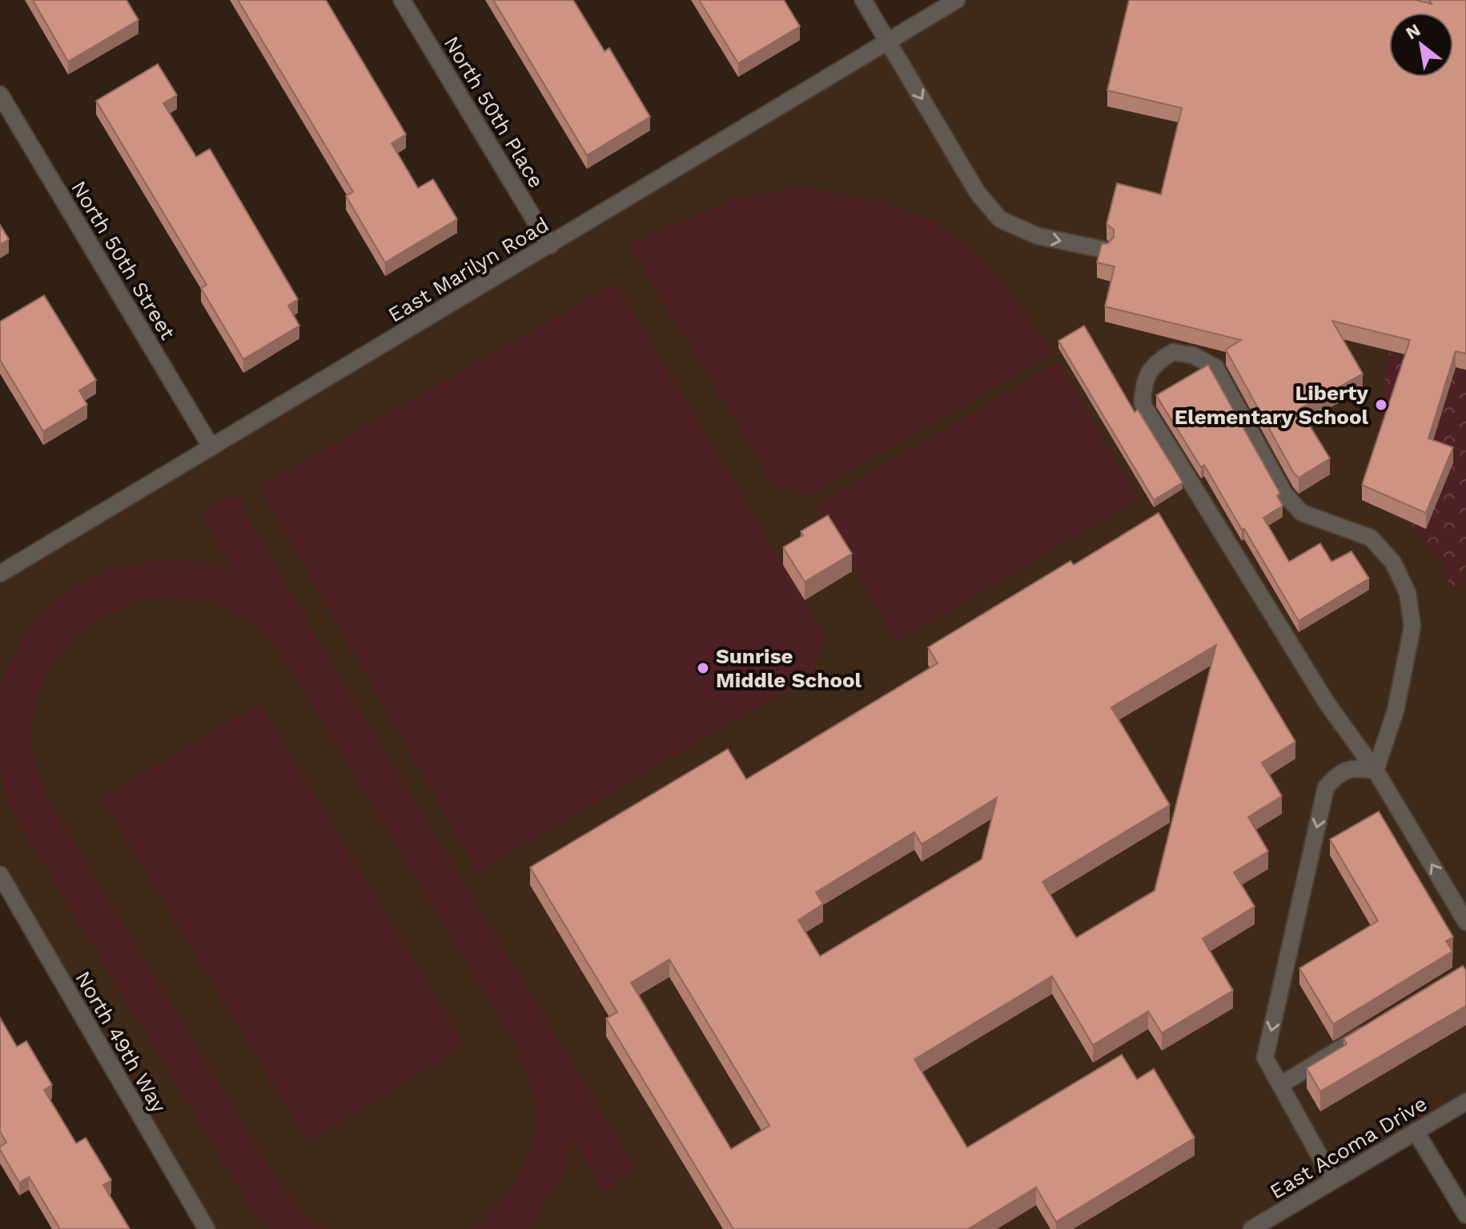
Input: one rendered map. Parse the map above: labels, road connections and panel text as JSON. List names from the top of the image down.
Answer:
{
  "streets": {
    "street": [
      "North 50th Place",
      "North 50th Street",
      "East Marilyn Road",
      "North 49th Way",
      "East Acoma Drive"
    ]
  },
  "crossings": [
    ["North 50th Place", "East Marilyn Road"],
    ["North 50th Street", "East Marilyn Road"]
  ],
  "places": ["Liberty Elementary School", "Sunrise Middle School"],
  "north": "top left"
}
